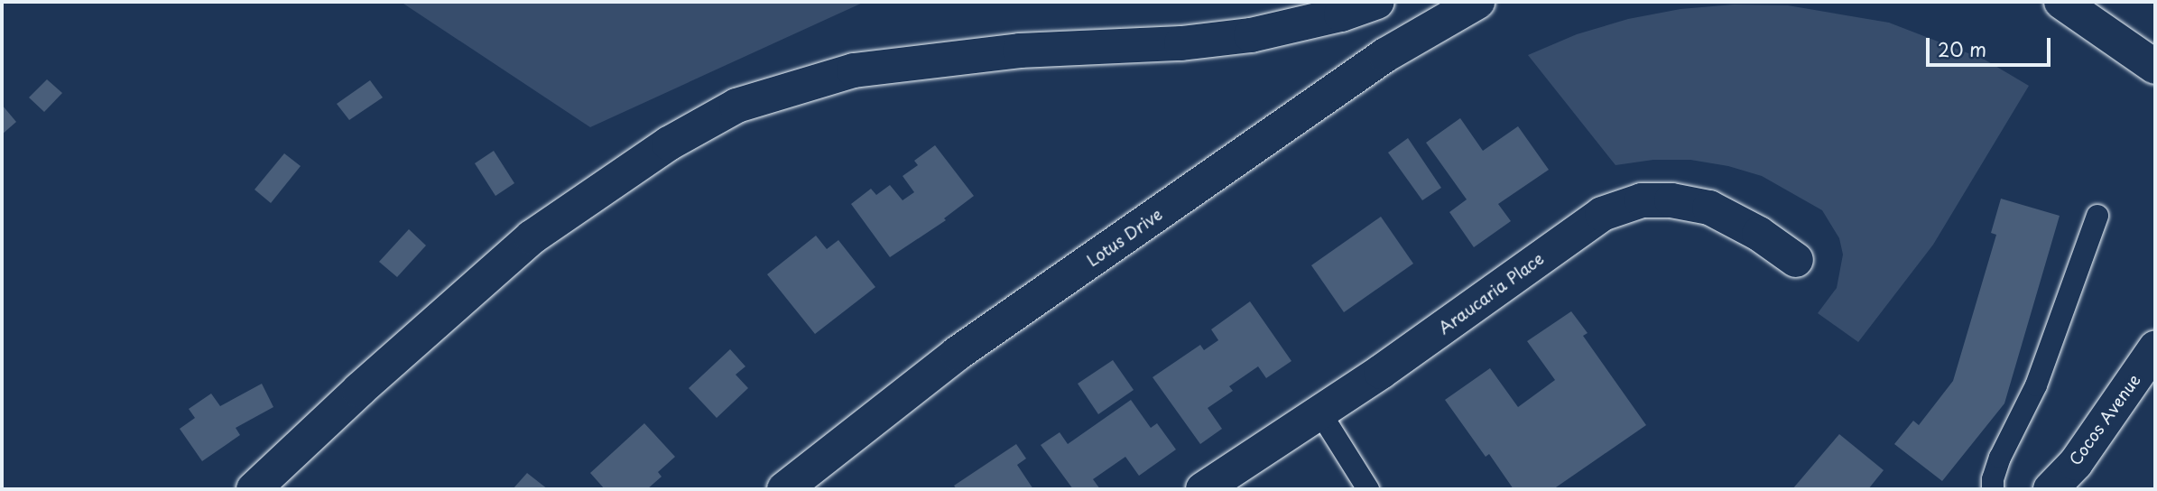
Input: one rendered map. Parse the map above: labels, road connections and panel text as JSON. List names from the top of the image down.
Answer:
{
  "streets": {
    "street": ["Lotus Drive", "Araucaria Place", "Cocos Avenue"]
  },
  "scale_bar": "20 m"
}
